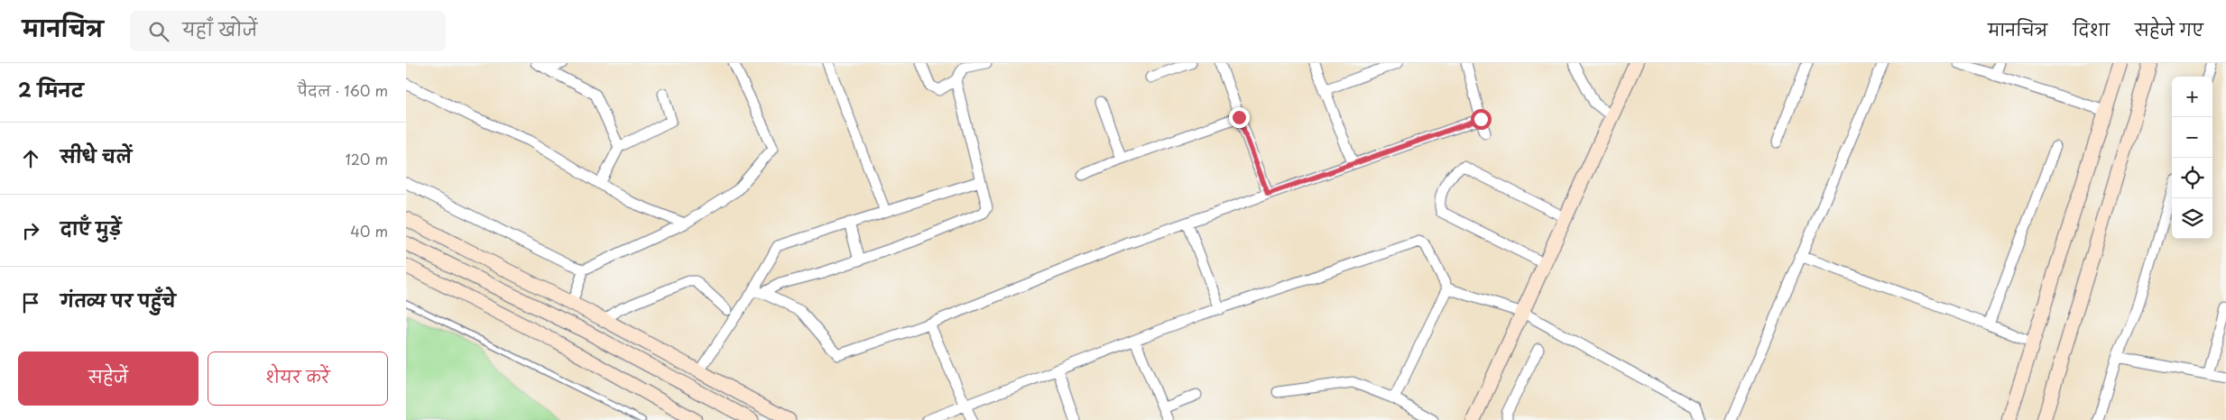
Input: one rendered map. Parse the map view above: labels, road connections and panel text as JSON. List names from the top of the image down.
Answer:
{
  "page": {
    "header": "मानचित्र",
    "search": "यहाँ खोजें",
    "nav": ["मानचित्र", "दिशा", "सहेजे गए"],
    "heading": ["2 मिनट", "पैदल · 160 m"],
    "map_buttons": ["+", "−"],
    "list": [
      ["सीधे चलें", "120 m"],
      ["दाएँ मुड़ें", "40 m"],
      "गंतव्य पर पहुँचे"
    ],
    "buttons": ["सहेजें", "शेयर करें"]
  }
}
